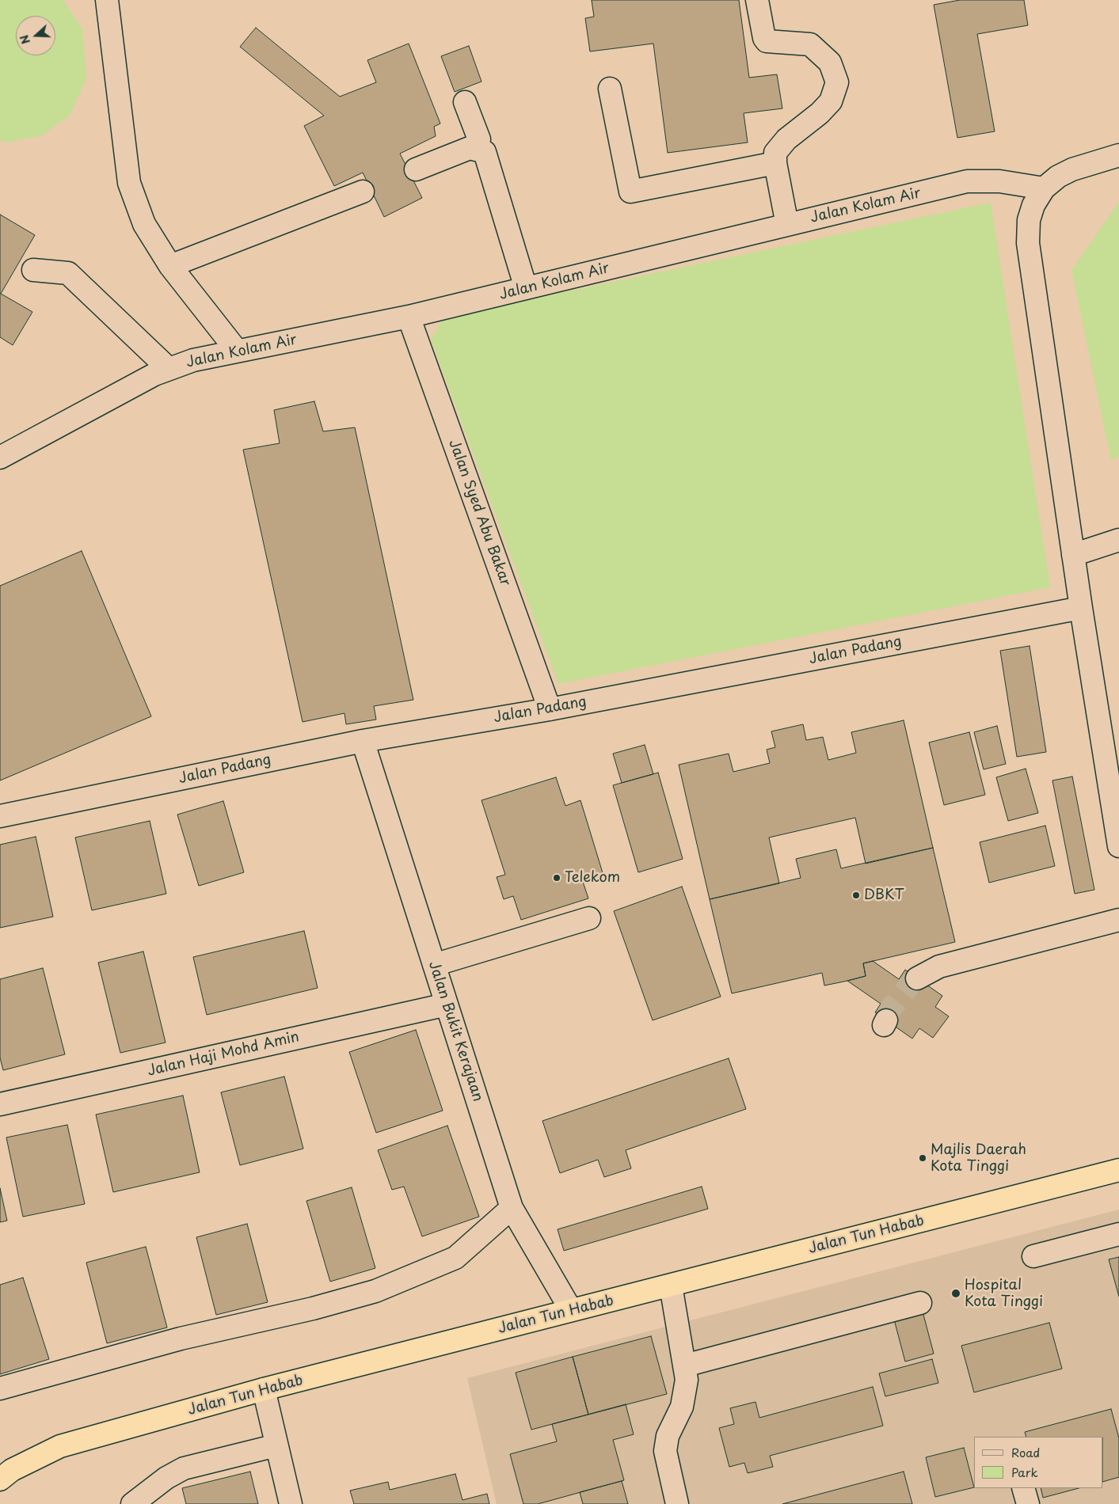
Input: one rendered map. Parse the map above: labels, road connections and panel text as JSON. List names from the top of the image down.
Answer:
{
  "streets": {
    "highway": ["Jalan Tun Habab"],
    "street": [
      "Jalan Kolam Air",
      "Jalan Syed Abu Bakar",
      "Jalan Padang",
      "Jalan Bukit Kerajaan",
      "Jalan Haji Mohd Amin"
    ]
  },
  "crossings": [
    ["Jalan Kolam Air", "Jalan Syed Abu Bakar"],
    ["Jalan Syed Abu Bakar", "Jalan Padang"],
    ["Jalan Padang", "Jalan Bukit Kerajaan"],
    ["Jalan Bukit Kerajaan", "Jalan Haji Mohd Amin"],
    ["Jalan Bukit Kerajaan", "Jalan Tun Habab"]
  ],
  "places": [
    "Telekom",
    "DBKT",
    "Majlis Daerah Kota Tinggi",
    "Hospital Kota Tinggi"
  ],
  "legend": ["Road", "Park"],
  "north": "left"
}
